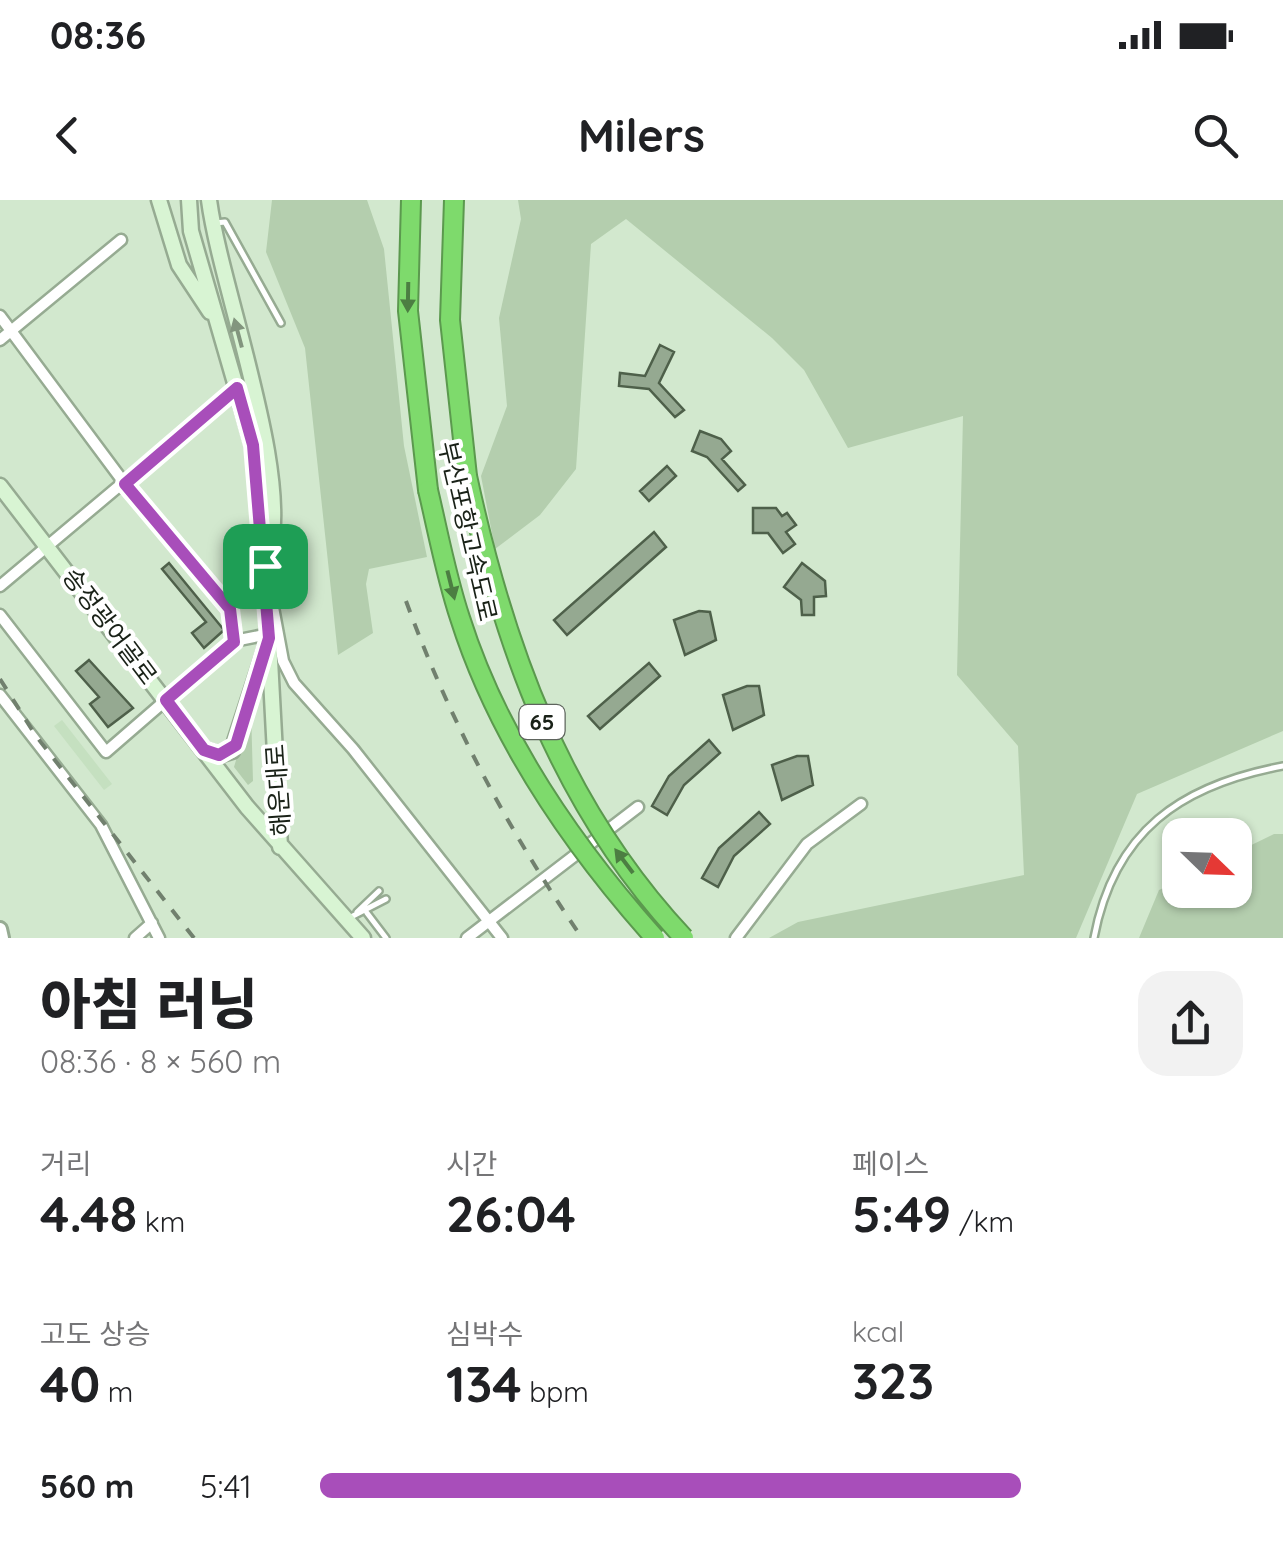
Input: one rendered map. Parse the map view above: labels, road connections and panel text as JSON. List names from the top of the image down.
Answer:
{
  "streets": {
    "highway": ["부산포항고속도로", "65"],
    "main road": ["송정광어골로", "해운대로"]
  },
  "crossings": [
    ["송정광어골로", "해운대로"]
  ],
  "north": "bottom right",
  "page": {
    "status": "08:36",
    "header": "Milers",
    "heading": ["아침 러닝", "08:36 · 8 × 560 m"],
    "stats": [
      ["거리", "4.48 km"],
      ["시간", "26:04"],
      ["페이스", "5:49 /km"],
      ["고도 상승", "40 m"],
      ["심박수", "134 bpm"],
      ["kcal", "323"]
    ],
    "list": [
      {
        "name": "560 m",
        "note": "5:41"
      }
    ]
  }
}
